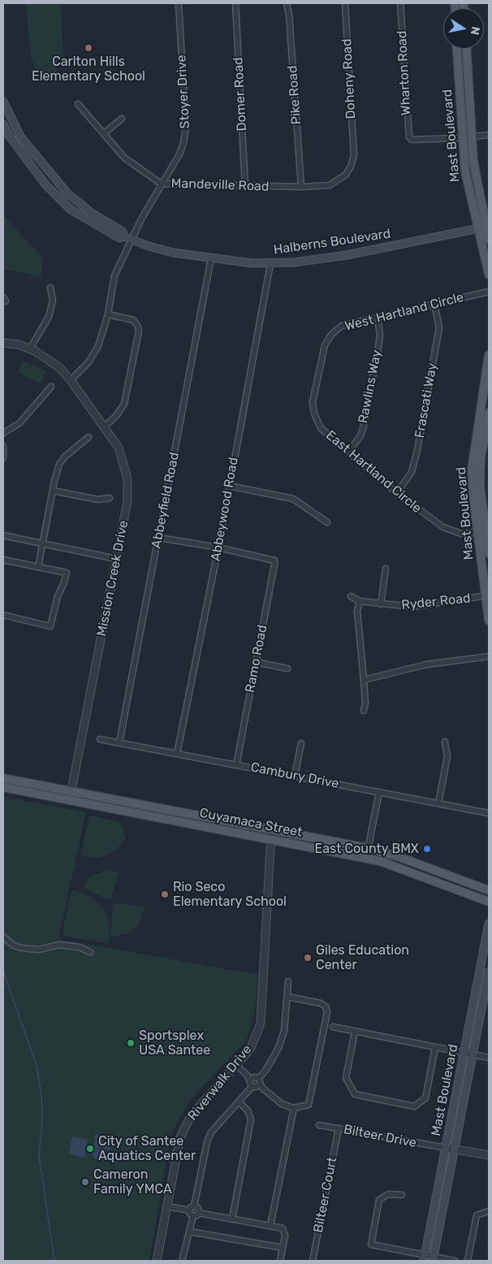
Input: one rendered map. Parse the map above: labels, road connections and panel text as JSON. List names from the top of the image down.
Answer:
{
  "streets": {
    "main road": ["Mast Boulevard", "Halberns Boulevard", "Cuyamaca Street"],
    "street": [
      "Wharton Road",
      "Doheny Road",
      "Stoyer Drive",
      "Domer Road",
      "Pike Road",
      "Mandeville Road",
      "West Hartland Circle",
      "Rawlins Way",
      "Frascati Way",
      "East Hartland Circle",
      "Abbeyfield Road",
      "Abbeywood Road",
      "Mission Creek Drive",
      "Ryder Road",
      "Ramo Road",
      "Cambury Drive",
      "Riverwalk Drive",
      "Bilteer Drive",
      "Bilteer Court"
    ]
  },
  "crossings": [
    ["Wharton Road", "Mast Boulevard"],
    ["Doheny Road", "Mandeville Road"],
    ["Stoyer Drive", "Mandeville Road"],
    ["Stoyer Drive", "Halberns Boulevard"],
    ["Stoyer Drive", "Mission Creek Drive"],
    ["Domer Road", "Mandeville Road"],
    ["Pike Road", "Mandeville Road"],
    ["Mast Boulevard", "Halberns Boulevard"],
    ["Mast Boulevard", "East Hartland Circle"],
    ["Mast Boulevard", "Ryder Road"],
    ["Mast Boulevard", "Bilteer Drive"],
    ["Halberns Boulevard", "Abbeyfield Road"],
    ["Halberns Boulevard", "Abbeywood Road"],
    ["West Hartland Circle", "Rawlins Way"],
    ["West Hartland Circle", "Frascati Way"],
    ["West Hartland Circle", "East Hartland Circle"],
    ["Rawlins Way", "East Hartland Circle"],
    ["Frascati Way", "East Hartland Circle"],
    ["Abbeyfield Road", "Cambury Drive"],
    ["Abbeywood Road", "Ramo Road"],
    ["Abbeywood Road", "Cambury Drive"],
    ["Mission Creek Drive", "Cuyamaca Street"],
    ["Ramo Road", "Cambury Drive"],
    ["Cuyamaca Street", "Riverwalk Drive"],
    ["Bilteer Drive", "Bilteer Court"]
  ],
  "places": [
    "Carlton Hills Elementary School",
    "East County BMX",
    "Rio Seco Elementary School",
    "Giles Education Center",
    "Sportsplex USA Santee",
    "City of Santee Aquatics Center",
    "Cameron Family YMCA"
  ],
  "north": "right"
}
